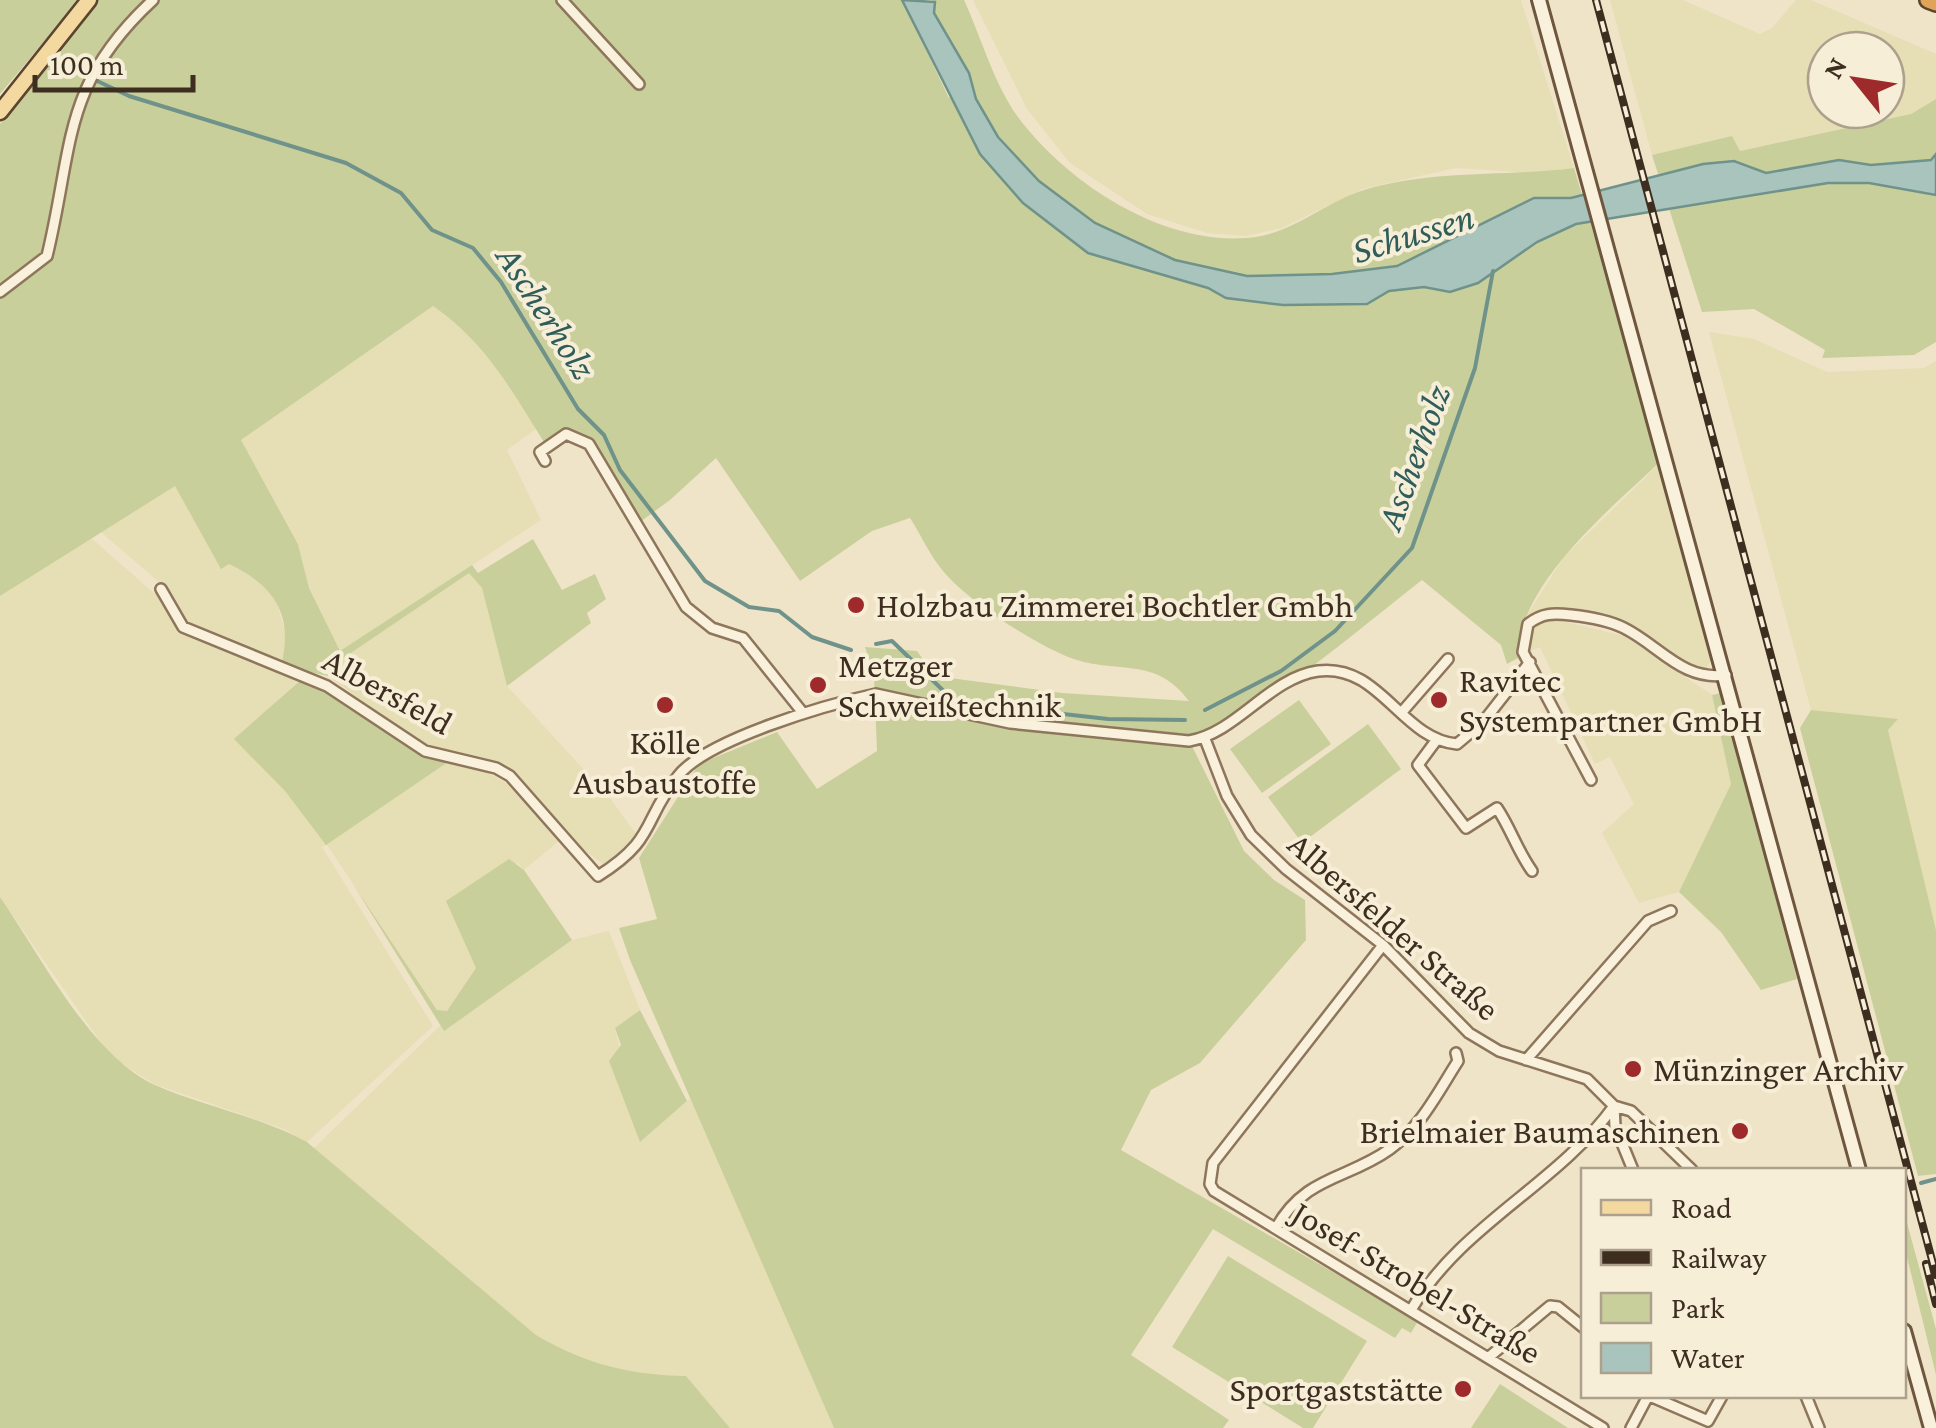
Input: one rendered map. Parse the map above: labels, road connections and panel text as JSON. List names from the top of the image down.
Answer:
{
  "streets": {
    "street": ["Albersfeld", "Albersfelder Straße", "Josef-Strobel-Straße"]
  },
  "crossings": [
    ["Albersfeld", "Albersfelder Straße"],
    ["Albersfelder Straße", "Josef-Strobel-Straße"]
  ],
  "water": ["Schussen", "Ascherholz"],
  "places": [
    "Holzbau Zimmerei Bochtler Gmbh",
    "Metzger Schweißtechnik",
    "Ravitec Systempartner GmbH",
    "Kölle Ausbaustoffe",
    "Münzinger Archiv",
    "Brielmaier Baumaschinen",
    "Sportgaststätte"
  ],
  "legend": [
    "Road",
    "Railway",
    "Park",
    "Water"
  ],
  "scale_bar": "100 m",
  "north": "top left"
}
